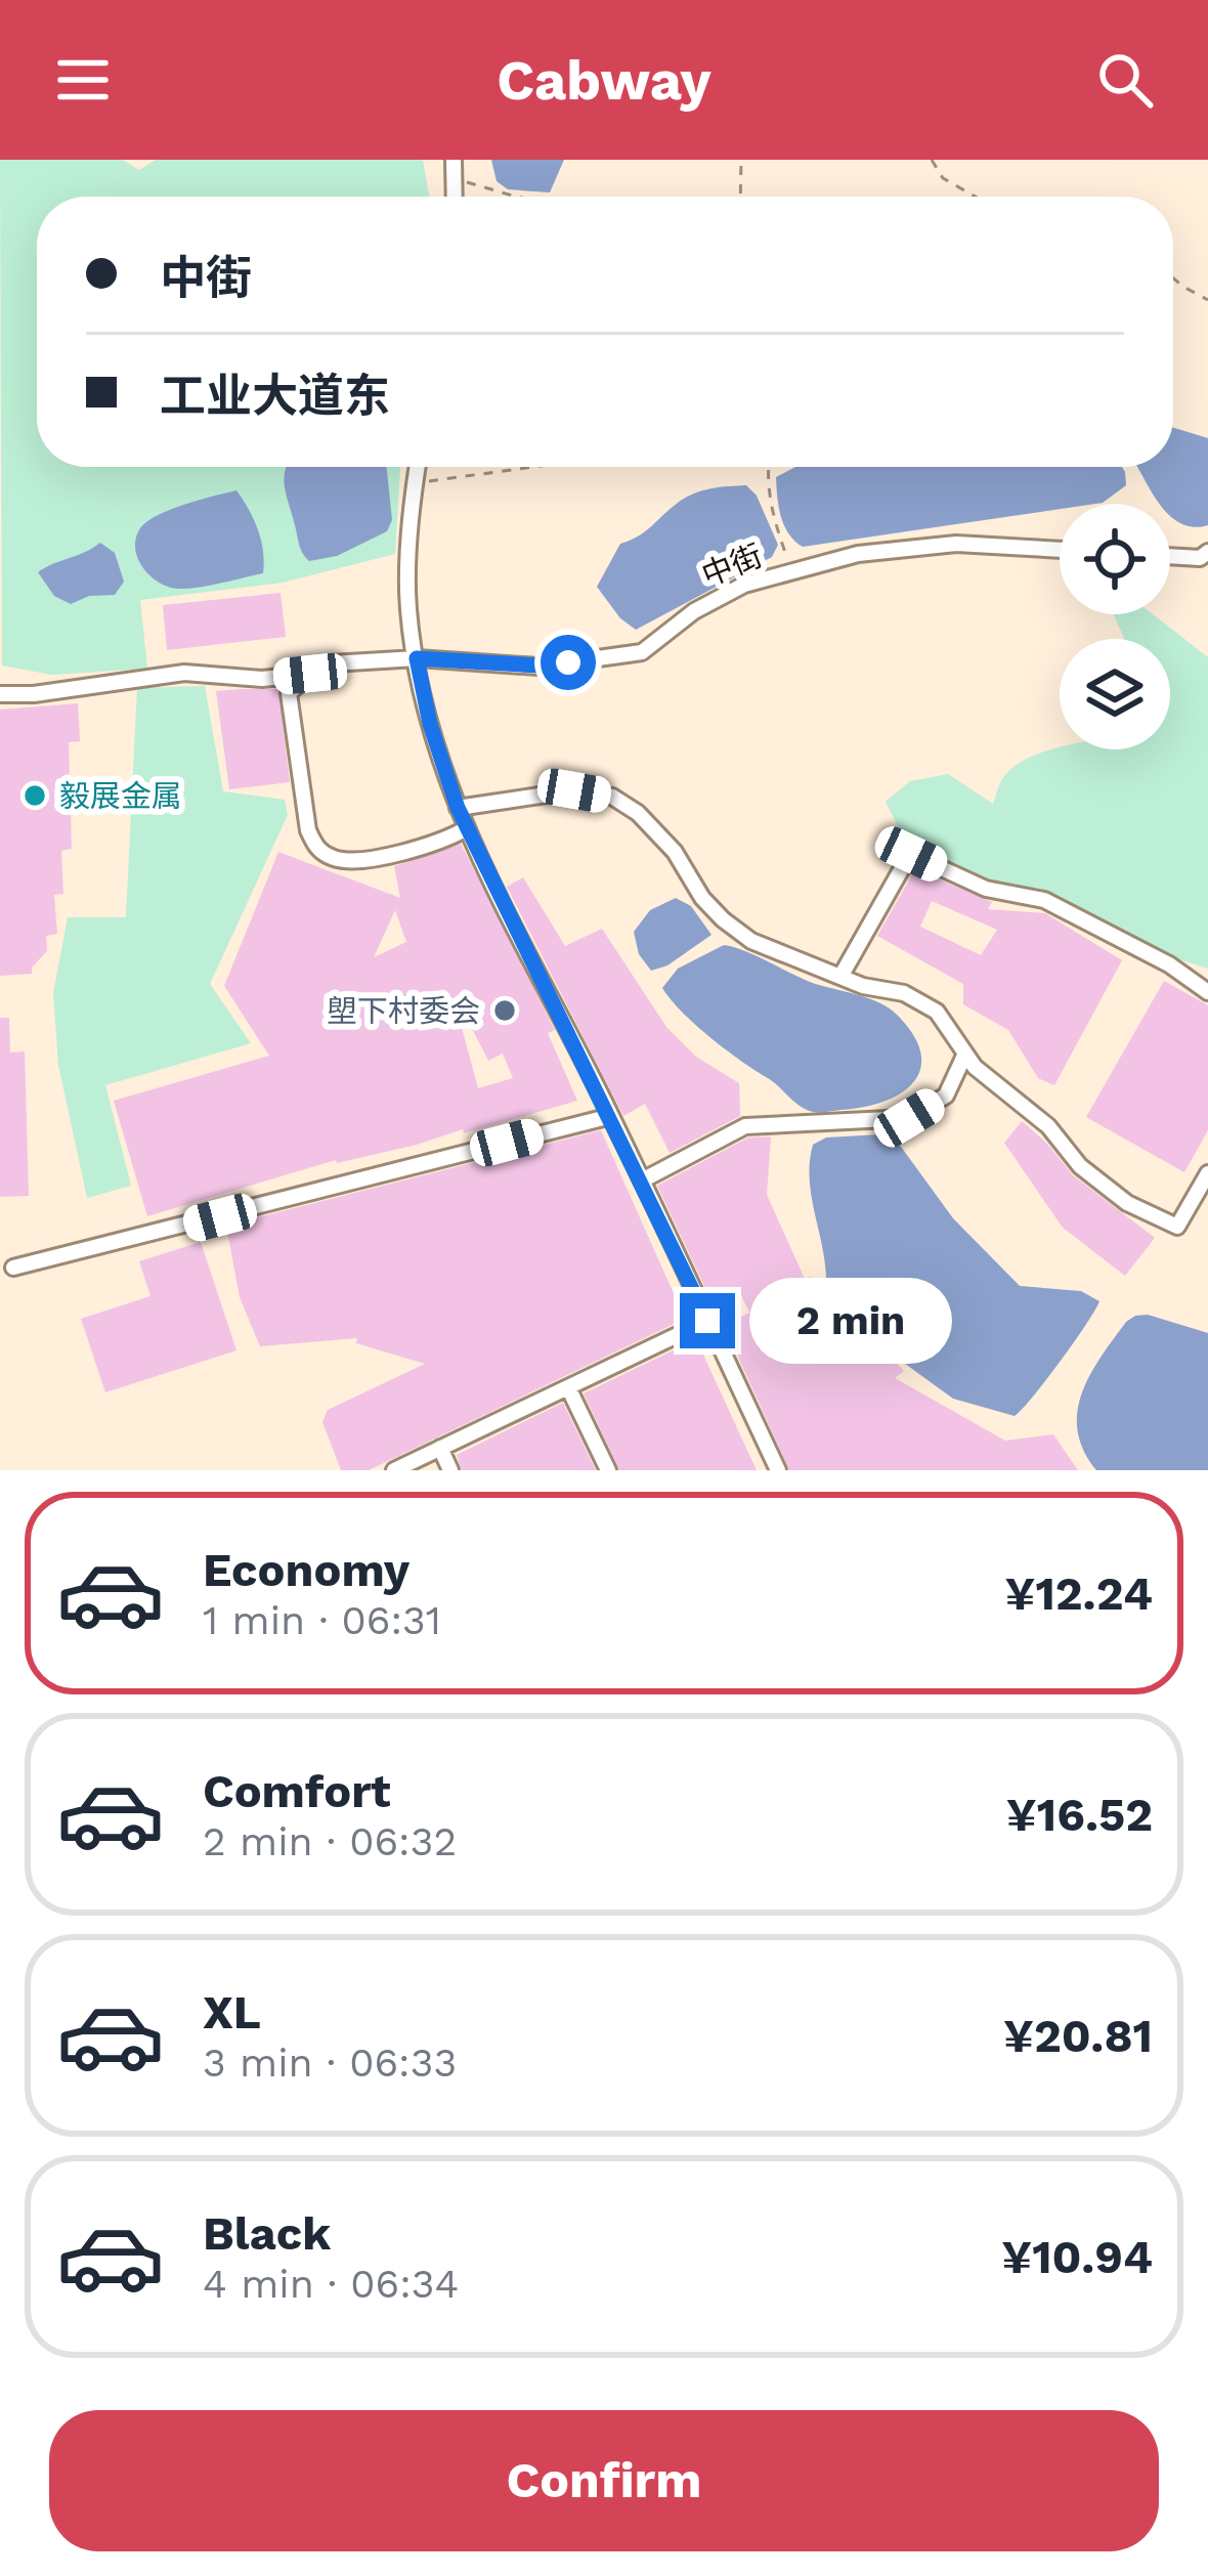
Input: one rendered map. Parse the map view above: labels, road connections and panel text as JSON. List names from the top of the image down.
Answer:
{
  "streets": {
    "street": ["中街"]
  },
  "places": ["毅展金属", "塱下村委会"],
  "page": {
    "header": "Cabway",
    "banner": ["中街", "工业大道东"],
    "bubble": "2 min",
    "list": [
      {
        "name": "Economy",
        "note": "1 min · 06:31",
        "value": "¥12.24"
      },
      {
        "name": "Comfort",
        "note": "2 min · 06:32",
        "value": "¥16.52"
      },
      {
        "name": "XL",
        "note": "3 min · 06:33",
        "value": "¥20.81"
      },
      {
        "name": "Black",
        "note": "4 min · 06:34",
        "value": "¥10.94"
      }
    ],
    "buttons": "Confirm"
  }
}
